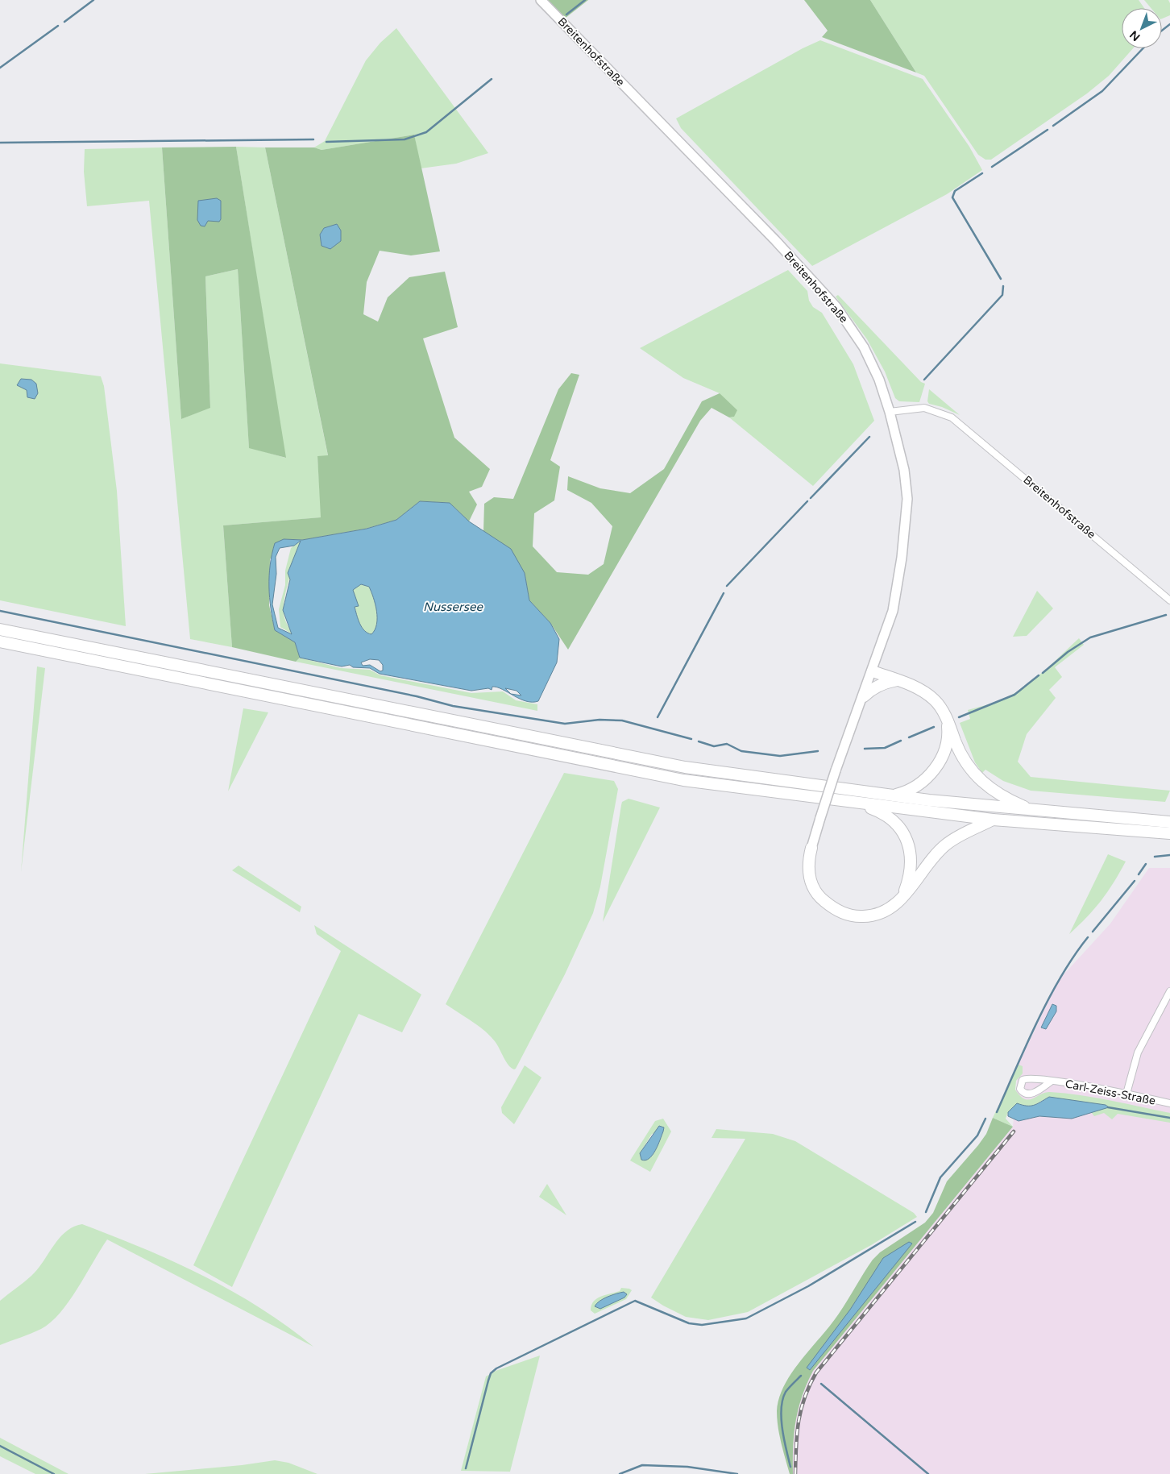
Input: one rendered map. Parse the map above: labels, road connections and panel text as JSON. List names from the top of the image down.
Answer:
{
  "streets": {
    "main road": ["Breitenhofstraße"],
    "street": ["Carl-Zeiss-Straße"]
  },
  "water": ["Nussersee"],
  "north": "bottom left"
}
